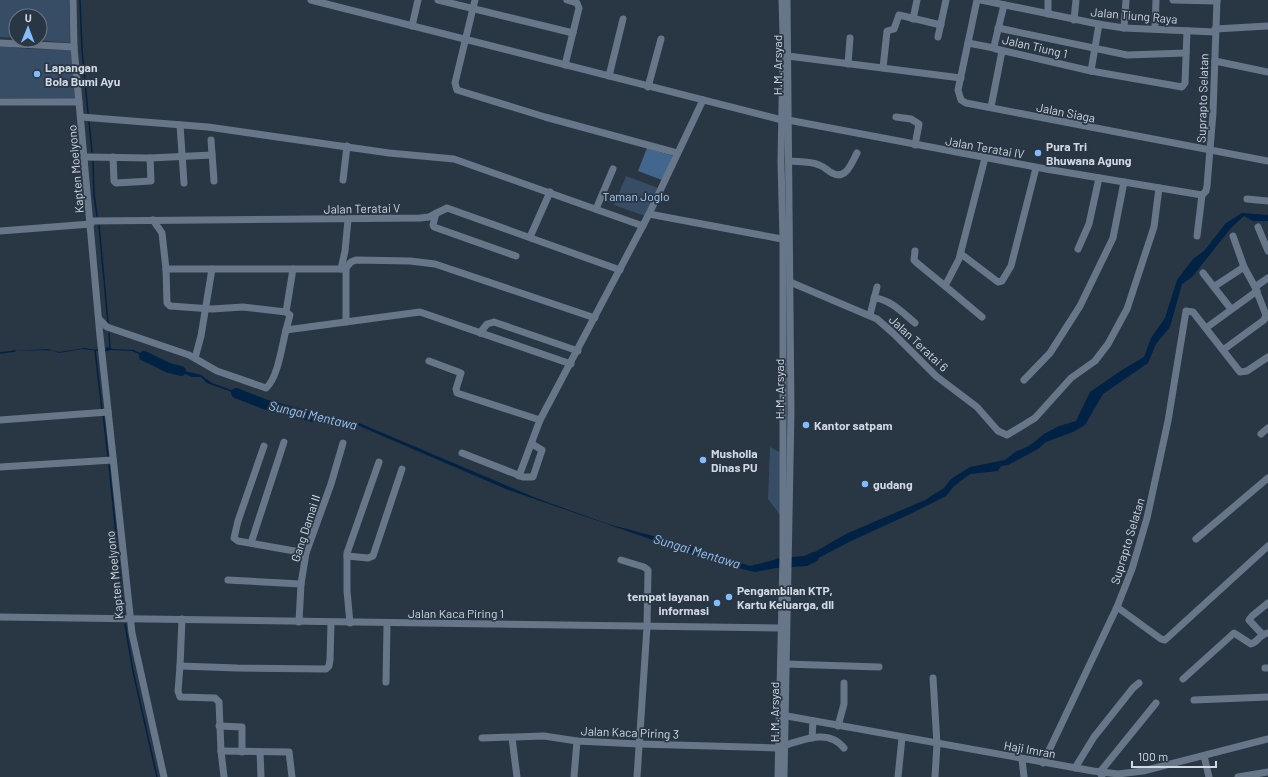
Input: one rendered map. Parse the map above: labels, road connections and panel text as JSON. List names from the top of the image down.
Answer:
{
  "streets": {
    "street": [
      "Jalan Tiung Raya",
      "Jalan Tiung 1",
      "H.M. Arsyad",
      "Suprapto Selatan",
      "Jalan Siaga",
      "Jalan Teratai IV",
      "Kapten Moelyono",
      "Jalan Teratai V",
      "Jalan Teratai 6",
      "Gang Damai II",
      "Jalan Kaca Piring 1",
      "Jalan Kaca Piring 3",
      "Haji Imran"
    ]
  },
  "crossings": [
    ["Jalan Tiung Raya", "Jalan Tiung 1"],
    ["Jalan Tiung Raya", "Suprapto Selatan"],
    ["H.M. Arsyad", "Jalan Teratai IV"],
    ["H.M. Arsyad", "Jalan Teratai 6"],
    ["H.M. Arsyad", "Jalan Kaca Piring 1"],
    ["H.M. Arsyad", "Jalan Kaca Piring 3"],
    ["H.M. Arsyad", "Haji Imran"],
    ["Suprapto Selatan", "Jalan Siaga"],
    ["Suprapto Selatan", "Jalan Teratai IV"],
    ["Suprapto Selatan", "Haji Imran"],
    ["Jalan Teratai IV", "Jalan Teratai 6"],
    ["Kapten Moelyono", "Jalan Teratai V"],
    ["Kapten Moelyono", "Jalan Kaca Piring 1"],
    ["Gang Damai II", "Jalan Kaca Piring 1"]
  ],
  "water": ["Sungai Mentawa"],
  "parks": ["Taman Joglo"],
  "places": [
    "Lapangan Bola Bumi Ayu",
    "Pura Tri Bhuwana Agung",
    "Kantor satpam",
    "Musholla Dinas PU",
    "gudang",
    "Pengambilan KTP, Kartu Keluarga, dll",
    "tempat layanan informasi"
  ],
  "scale_bar": "100 m",
  "north": "top"
}
